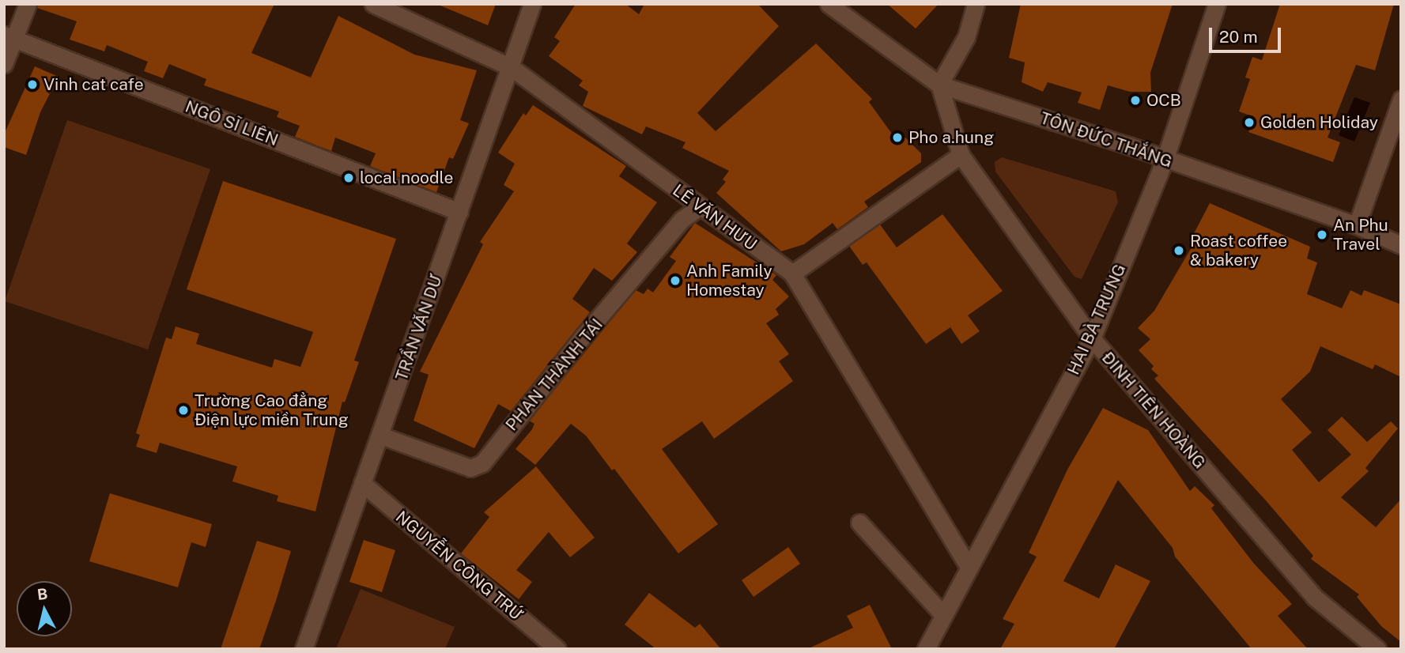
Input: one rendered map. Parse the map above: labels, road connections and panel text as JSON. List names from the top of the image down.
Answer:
{
  "streets": {
    "street": [
      "NGÔ SĨ LIÊN",
      "TÔN ĐỨC THẮNG",
      "LÊ VĂN HƯU",
      "HAI BÀ TRƯNG",
      "TRẦN VĂN DƯ",
      "PHAN THÀNH TÁI",
      "ĐINH TIÊN HOÀNG",
      "NGUYỄN CÔNG TRỨ"
    ]
  },
  "crossings": [
    ["NGÔ SĨ LIÊN", "TRẦN VĂN DƯ"],
    ["TÔN ĐỨC THẮNG", "HAI BÀ TRƯNG"],
    ["TÔN ĐỨC THẮNG", "ĐINH TIÊN HOÀNG"],
    ["LÊ VĂN HƯU", "HAI BÀ TRƯNG"],
    ["LÊ VĂN HƯU", "TRẦN VĂN DƯ"],
    ["LÊ VĂN HƯU", "PHAN THÀNH TÁI"],
    ["HAI BÀ TRƯNG", "ĐINH TIÊN HOÀNG"],
    ["TRẦN VĂN DƯ", "PHAN THÀNH TÁI"],
    ["TRẦN VĂN DƯ", "NGUYỄN CÔNG TRỨ"]
  ],
  "places": [
    "Vinh cat cafe",
    "OCB",
    "Golden Holiday",
    "Pho a.hung",
    "local noodle",
    "An Phu Travel",
    "Roast coffee & bakery",
    "Anh Family Homestay",
    "Trường Cao đẳng Điện lực miền Trung"
  ],
  "scale_bar": "20 m",
  "north": "top"
}
